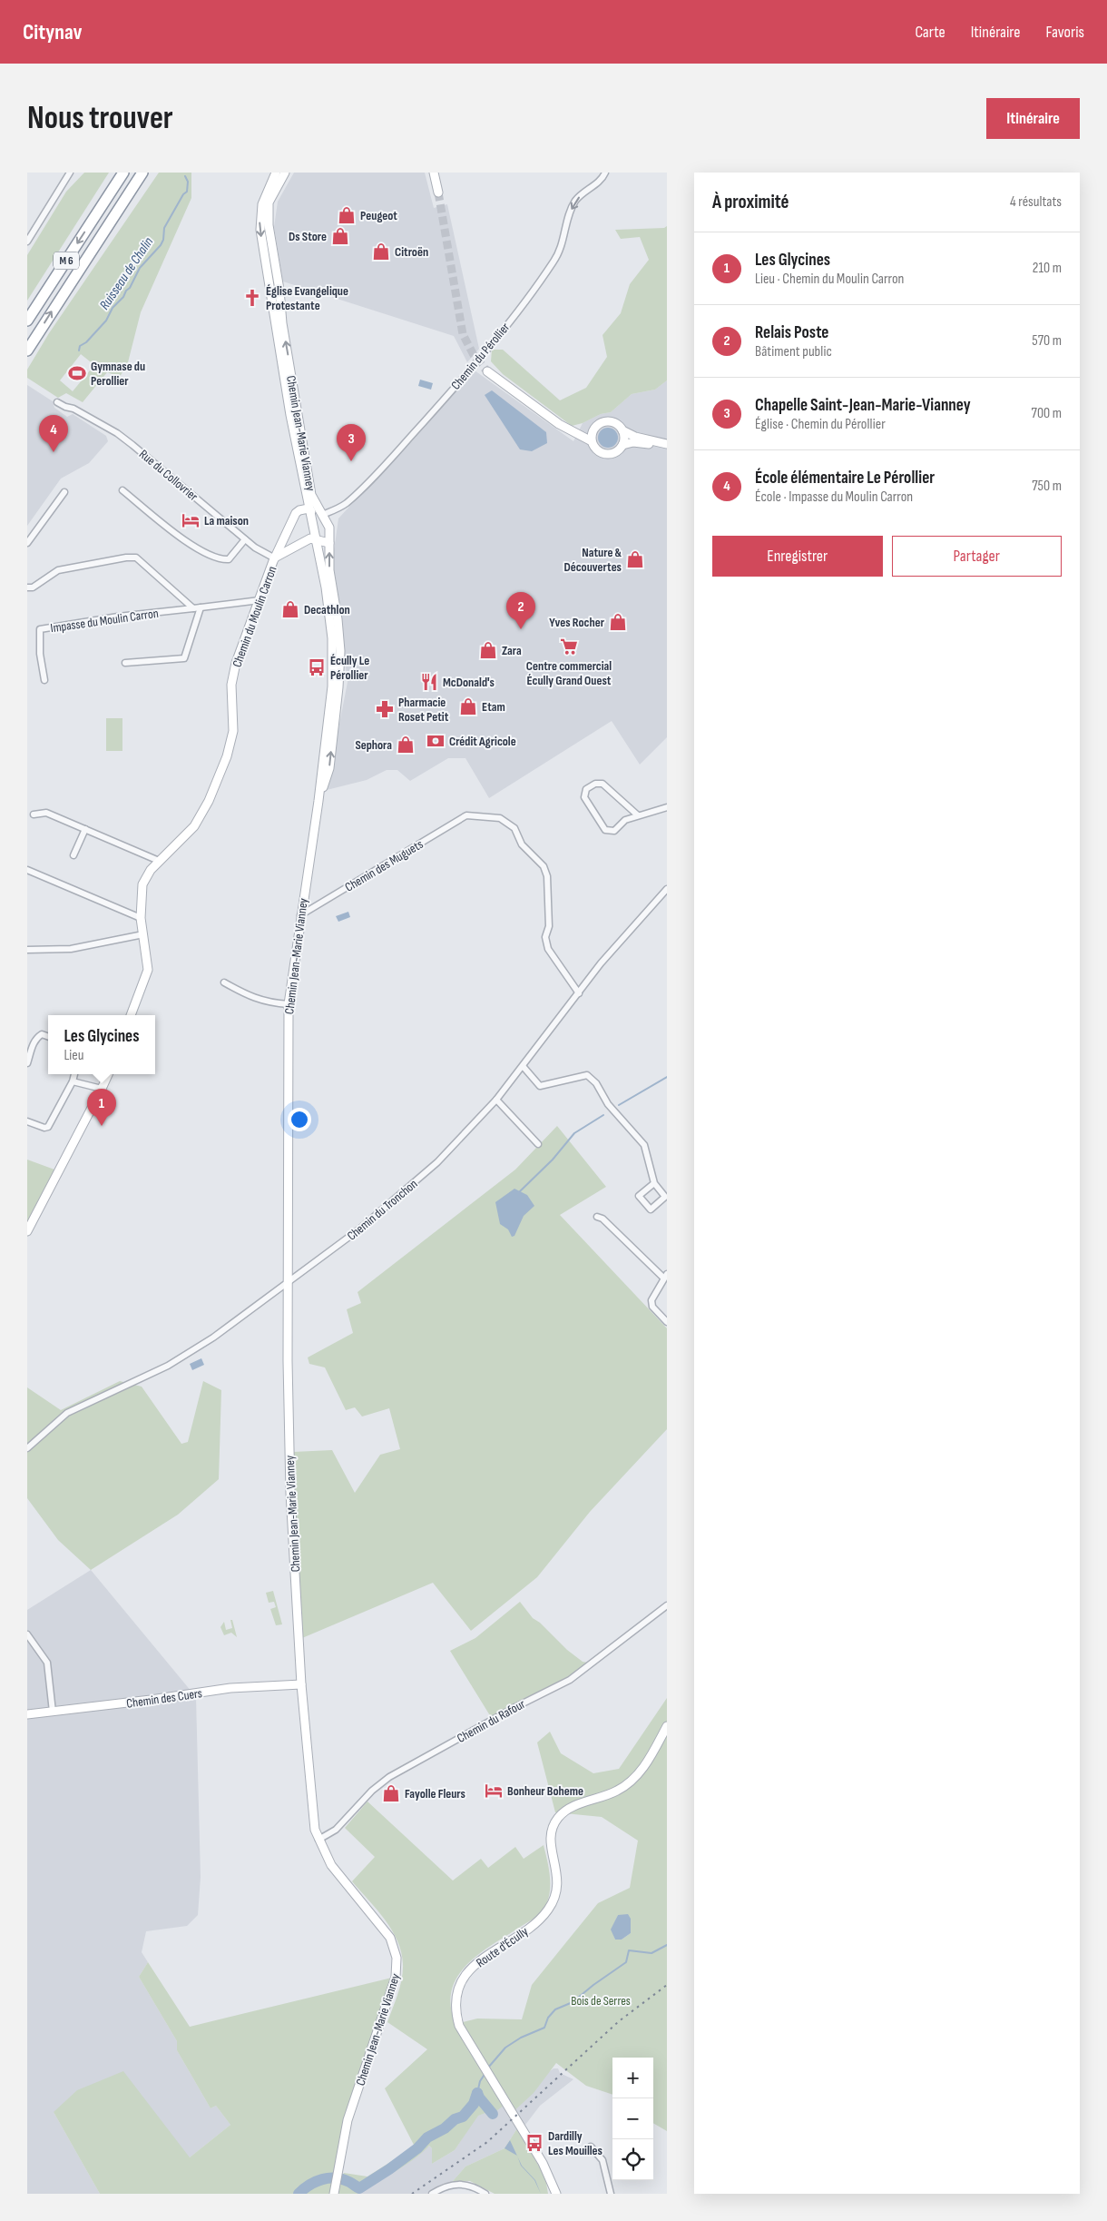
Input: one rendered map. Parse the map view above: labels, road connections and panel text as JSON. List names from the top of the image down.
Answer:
{
  "streets": {
    "highway": ["M 6"],
    "street": [
      "Chemin du Pérollier",
      "Chemin Jean-Marie Vianney",
      "Rue du Collovrier",
      "Chemin du Moulin Carron",
      "Impasse du Moulin Carron",
      "Chemin des Muguets",
      "Chemin du Tronchon",
      "Chemin des Cuers",
      "Chemin du Rafour",
      "Route d'Écully"
    ]
  },
  "crossings": [
    ["Chemin du Pérollier", "Chemin Jean-Marie Vianney"],
    ["Chemin Jean-Marie Vianney", "Chemin du Moulin Carron"],
    ["Chemin Jean-Marie Vianney", "Chemin des Muguets"],
    ["Chemin Jean-Marie Vianney", "Chemin du Tronchon"],
    ["Chemin Jean-Marie Vianney", "Chemin des Cuers"],
    ["Chemin Jean-Marie Vianney", "Chemin du Rafour"],
    ["Rue du Collovrier", "Chemin du Moulin Carron"],
    ["Chemin du Moulin Carron", "Impasse du Moulin Carron"],
    ["Chemin des Muguets", "Chemin du Tronchon"]
  ],
  "one_way": ["Chemin du Pérollier"],
  "water": ["Ruisseau de Chalin"],
  "parks": ["Bois de Serres"],
  "places": {
    "shop": [
      "Peugeot",
      "Ds Store",
      "Citroën",
      "Nature & Découvertes",
      "Decathlon",
      "Yves Rocher",
      "Zara",
      "Etam",
      "Sephora",
      "Fayolle Fleurs"
    ],
    "church": ["Église Evangelique Protestante"],
    "sports": ["Gymnase du Perollier"],
    "hotel": ["La maison", "Bonheur Boheme"],
    "supermarket": ["Centre commercial Écully Grand Ouest"],
    "bus stop": ["Écully Le Pérollier", "Dardilly Les Mouilles"],
    "restaurant": ["McDonald's"],
    "pharmacy": ["Pharmacie Roset Petit"],
    "bank": ["Crédit Agricole"]
  },
  "page": {
    "header": "Citynav",
    "nav": ["Carte", "Itinéraire", "Favoris"],
    "buttons": [
      "Itinéraire",
      ["Enregistrer", "Partager"]
    ],
    "title": "Nous trouver",
    "heading": ["À proximité", "4 résultats"],
    "list": [
      {
        "mark": "1",
        "name": "Les Glycines",
        "note": "Lieu · Chemin du Moulin Carron",
        "value": "210 m"
      },
      {
        "mark": "2",
        "name": "Relais Poste",
        "note": "Bâtiment public",
        "value": "570 m"
      },
      {
        "mark": "3",
        "name": "Chapelle Saint-Jean-Marie-Vianney",
        "note": "Église · Chemin du Pérollier",
        "value": "700 m"
      },
      {
        "mark": "4",
        "name": "École élémentaire Le Pérollier",
        "note": "École · Impasse du Moulin Carron",
        "value": "750 m"
      }
    ],
    "pins": [
      "4",
      "3",
      "2",
      "1"
    ],
    "popup": ["Les Glycines", "Lieu"],
    "map_buttons": ["+", "−"]
  }
}
